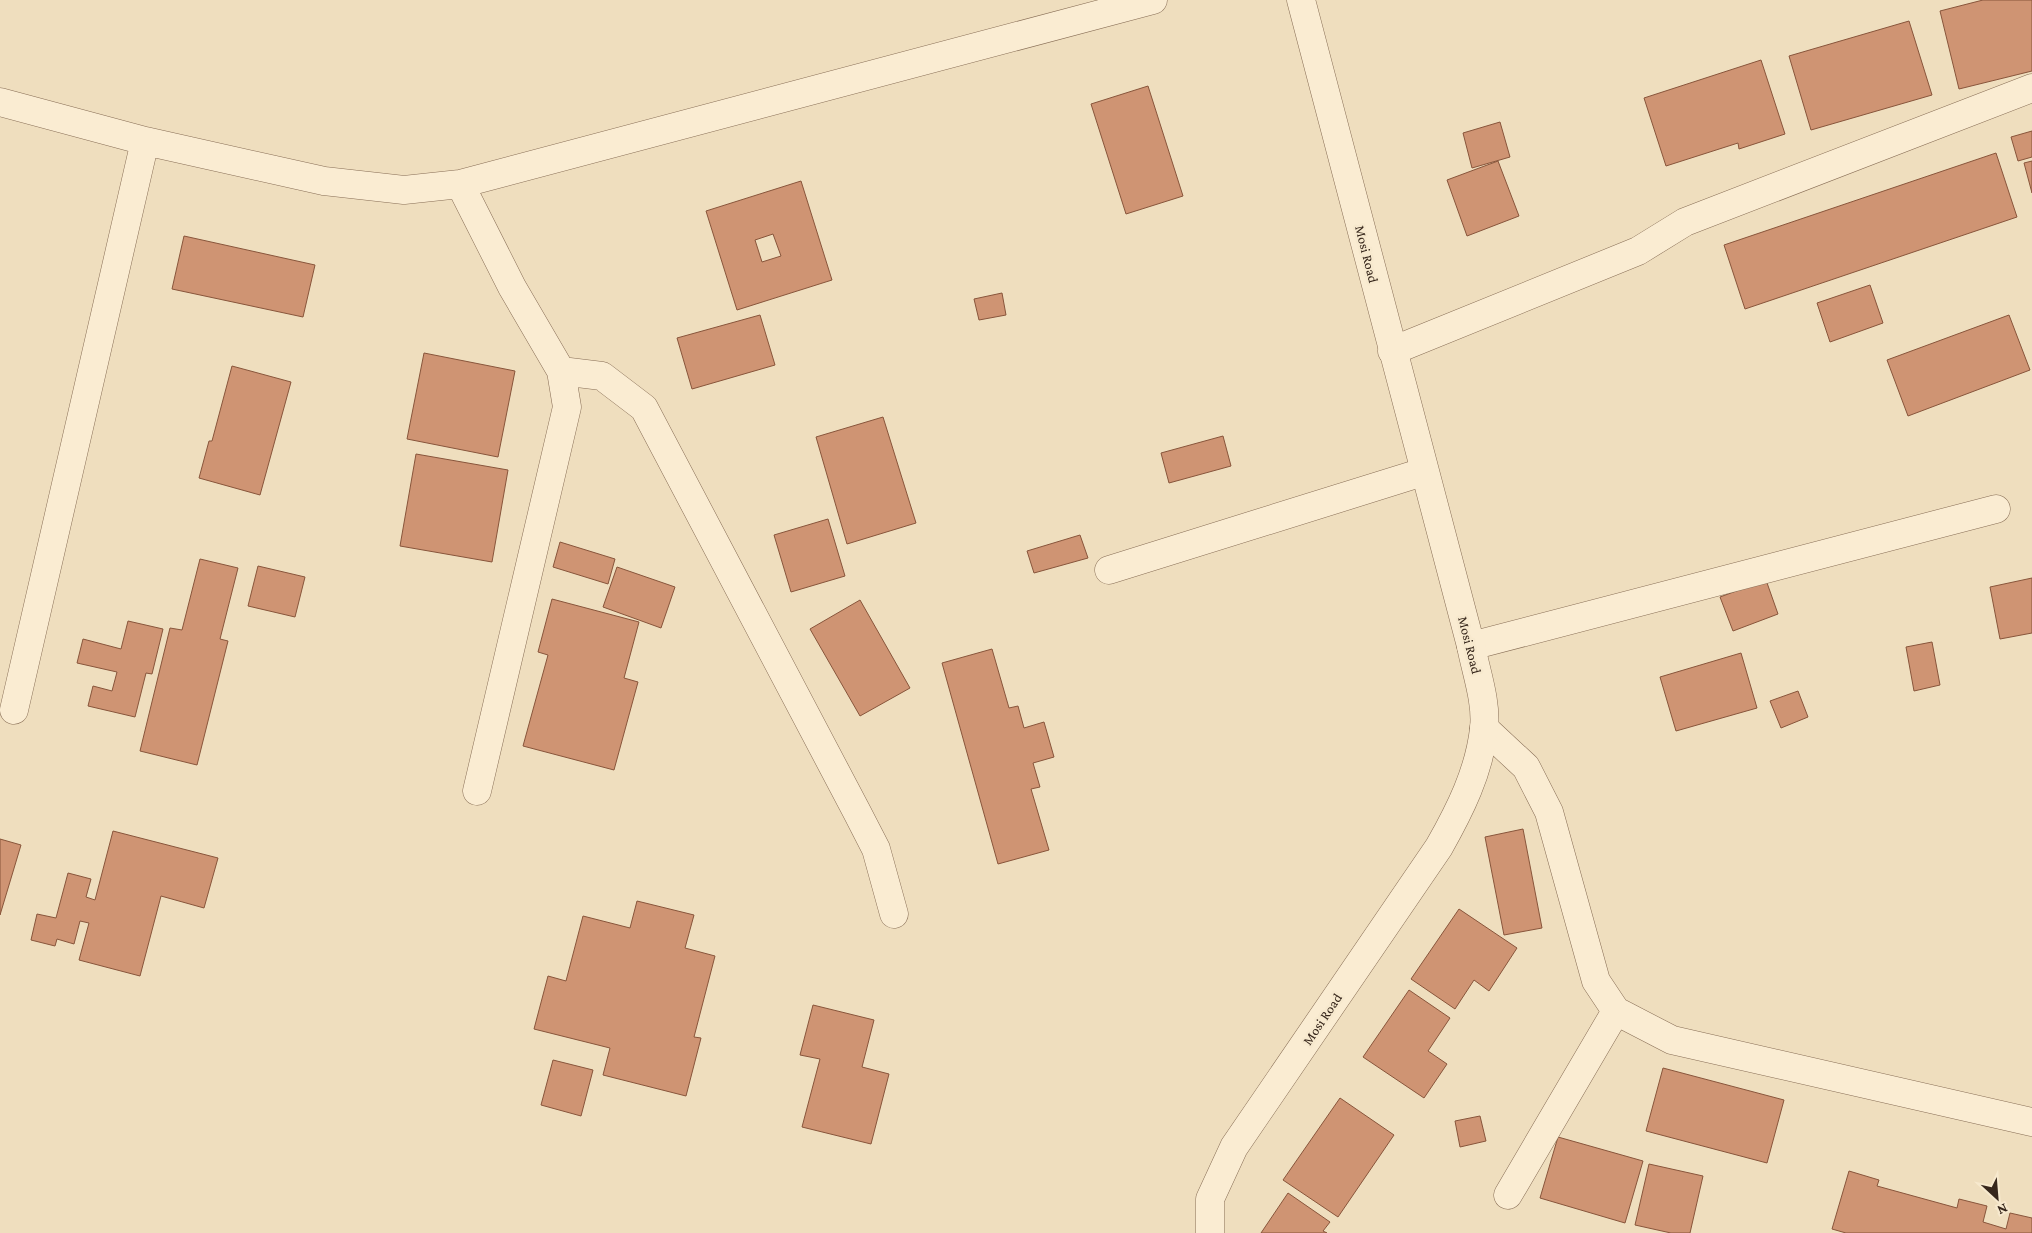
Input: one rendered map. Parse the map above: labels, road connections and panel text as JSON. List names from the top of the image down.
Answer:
{
  "streets": {
    "street": ["Mosi Road"]
  },
  "north": "bottom right"
}
